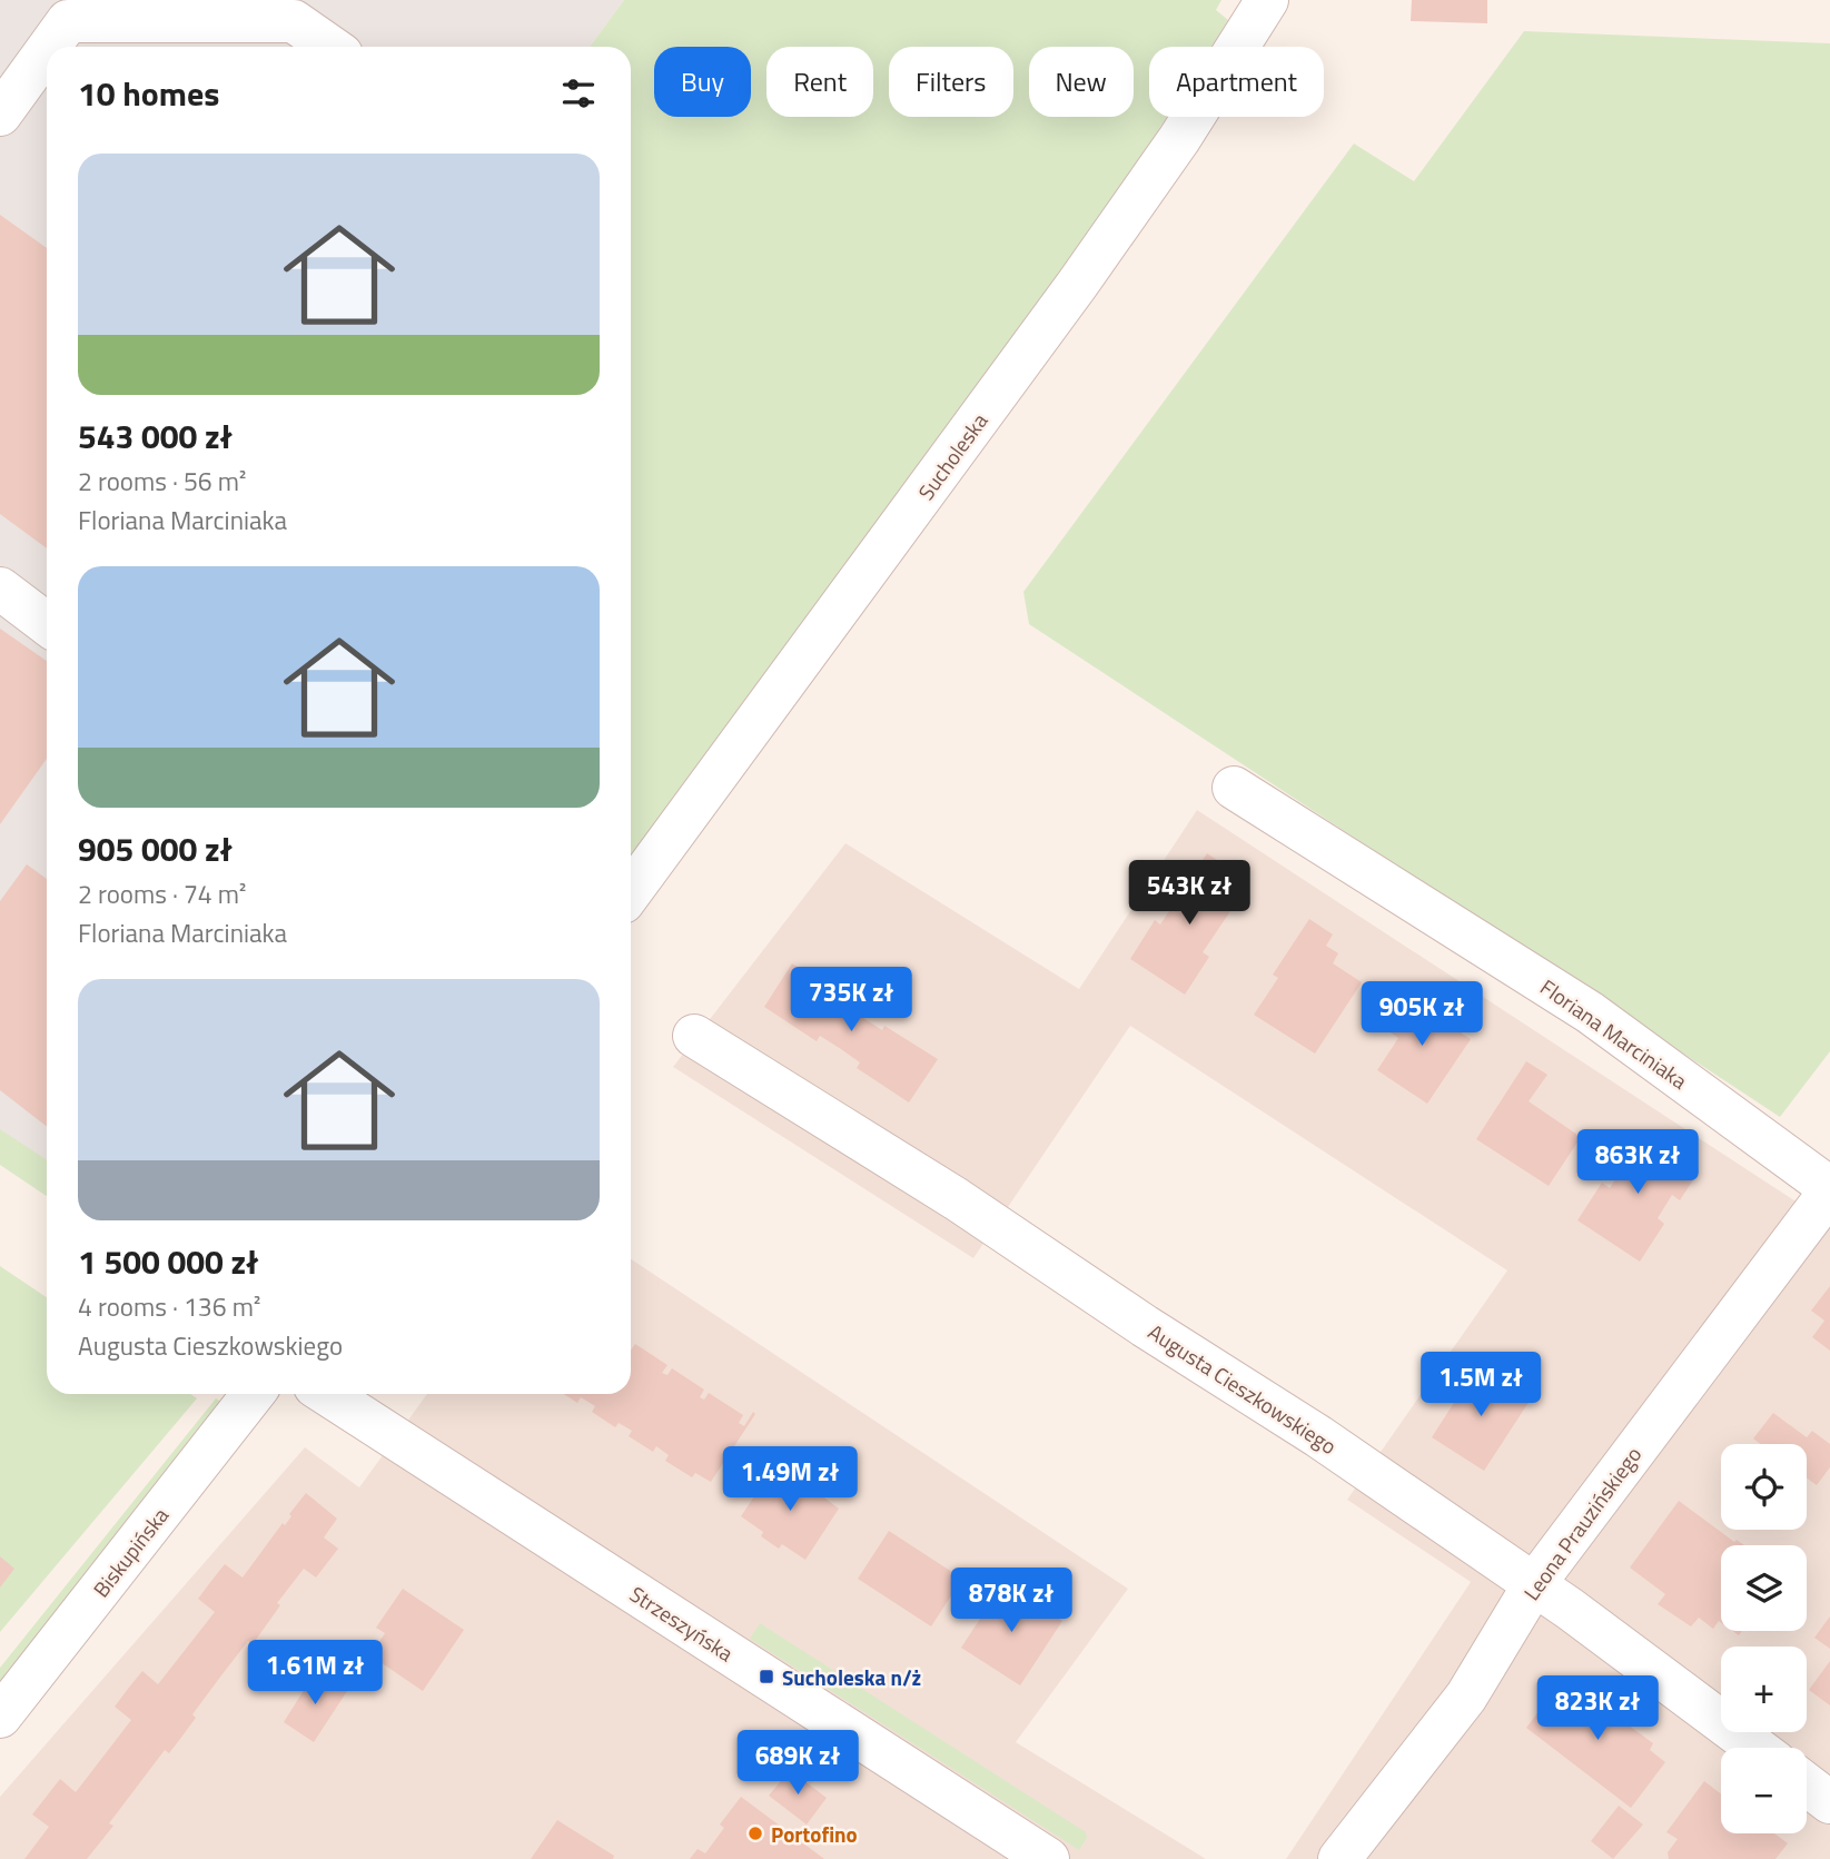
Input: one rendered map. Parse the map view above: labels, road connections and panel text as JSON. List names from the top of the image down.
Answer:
{
  "streets": {
    "street": [
      "Sucholeska",
      "Floriana Marciniaka",
      "Augusta Cieszkowskiego",
      "Leona Prauzińskiego",
      "Biskupińska",
      "Strzeszyńska"
    ]
  },
  "crossings": [
    ["Floriana Marciniaka", "Leona Prauzińskiego"],
    ["Augusta Cieszkowskiego", "Leona Prauzińskiego"]
  ],
  "places": {
    "transit": ["Sucholeska n/ż"],
    "other": ["Portofino"]
  },
  "page": {
    "chip": [
      "Buy",
      "Rent",
      "Filters",
      "New",
      "Apartment"
    ],
    "heading": "10 homes",
    "list": [
      {
        "name": "543 000 zł",
        "note": "2 rooms · 56 m² · Floriana Marciniaka"
      },
      {
        "name": "905 000 zł",
        "note": "2 rooms · 74 m² · Floriana Marciniaka"
      },
      {
        "name": "1 500 000 zł",
        "note": "4 rooms · 136 m² · Augusta Cieszkowskiego"
      }
    ],
    "price": [
      "543K zł",
      "735K zł",
      "905K zł",
      "863K zł",
      "1.5M zł",
      "1.49M zł",
      "878K zł",
      "1.61M zł",
      "823K zł",
      "689K zł"
    ],
    "map_buttons": ["+", "−"]
  }
}
